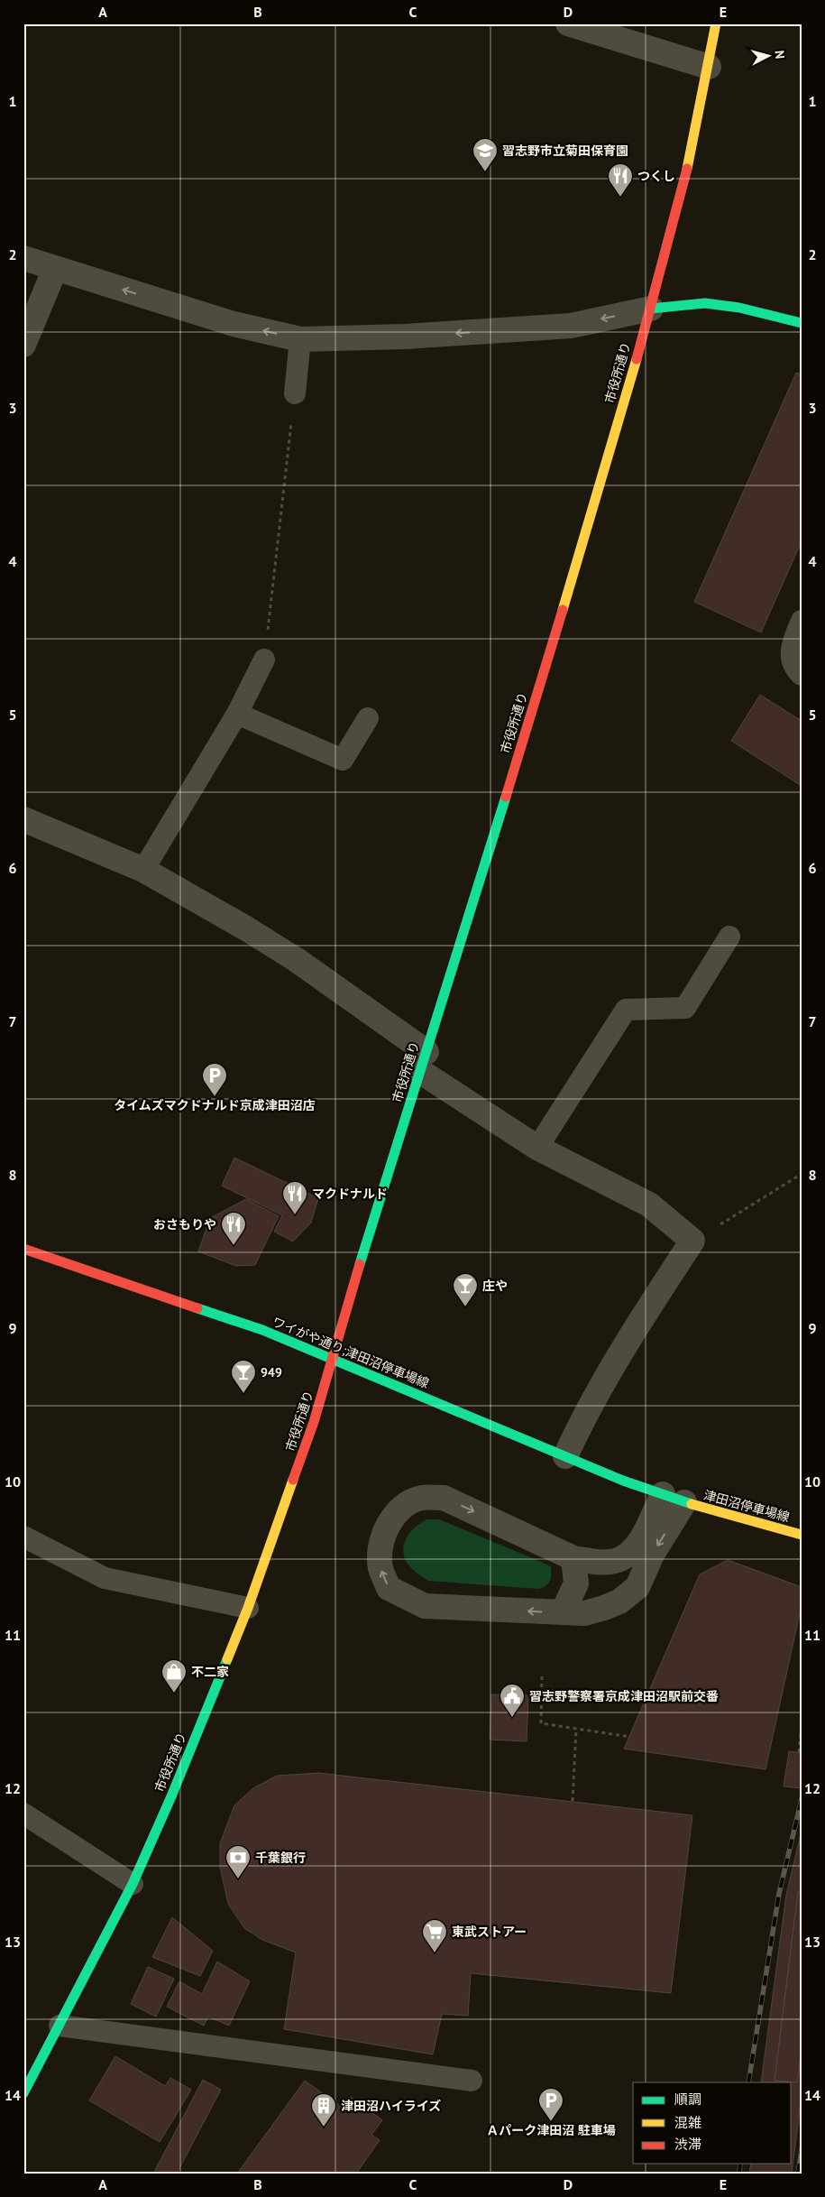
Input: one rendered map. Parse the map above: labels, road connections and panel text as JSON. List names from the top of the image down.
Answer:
{
  "streets": {
    "street": ["市役所通り", "ワイがや通り;津田沼停車場線", "津田沼停車場線"]
  },
  "crossings": [
    ["市役所通り", "ワイがや通り;津田沼停車場線"],
    ["ワイがや通り;津田沼停車場線", "津田沼停車場線"]
  ],
  "places": {
    "school or university": ["習志野市立菊田保育園"],
    "restaurant": ["つくし", "マクドナルド", "おさもりや"],
    "parking": ["タイムズマクドナルド京成津田沼店", "Ａパーク津田沼 駐車場"],
    "bar": ["庄や", "949"],
    "shop": ["不二家"],
    "public building": ["習志野警察署京成津田沼駅前交番"],
    "bank": ["千葉銀行"],
    "supermarket": ["東武ストアー"],
    "building": ["津田沼ハイライズ"]
  },
  "legend": ["順調", "混雑", "渋滞"],
  "north": "right",
  "grid": {
    "columns": [
      "A",
      "B",
      "C",
      "D",
      "E"
    ],
    "rows": [
      "1",
      "2",
      "3",
      "4",
      "5",
      "6",
      "7",
      "8",
      "9",
      "10",
      "11",
      "12",
      "13",
      "14"
    ]
  }
}
